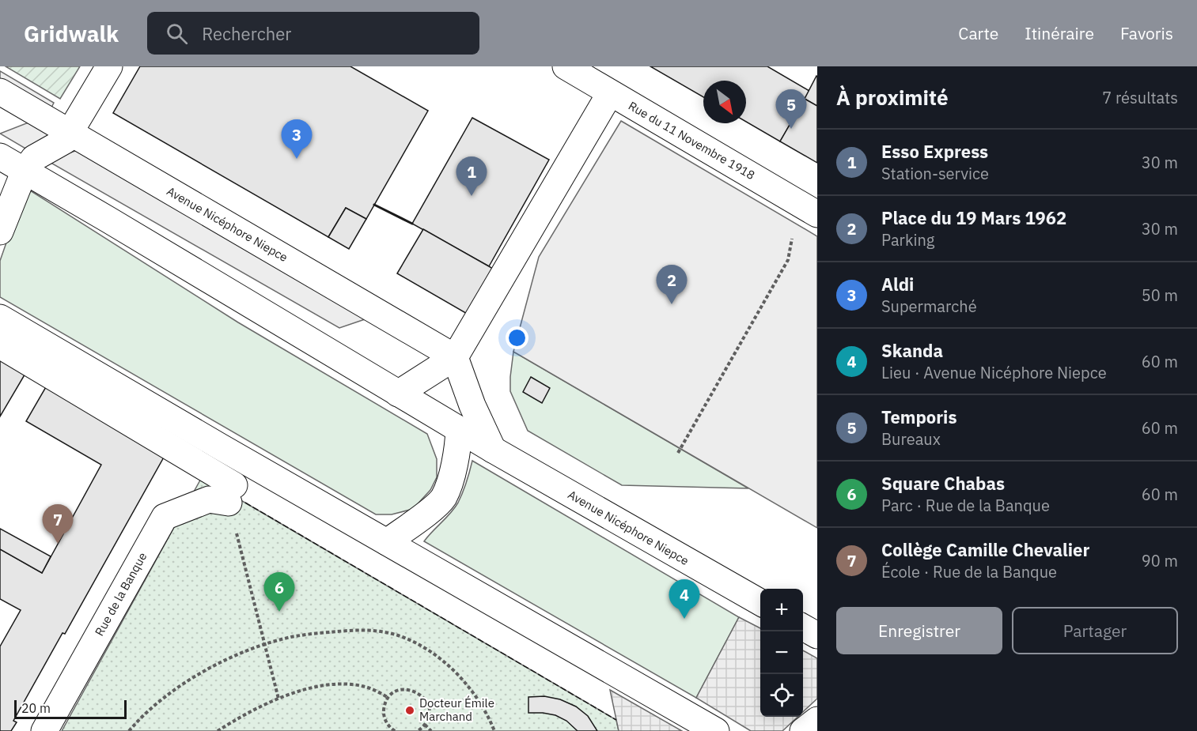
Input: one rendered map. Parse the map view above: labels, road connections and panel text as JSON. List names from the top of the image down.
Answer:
{
  "streets": {
    "street": ["Rue du 11 Novembre 1918", "Avenue Nicéphore Niepce", "Rue de la Banque"]
  },
  "places": ["Docteur Émile Marchand"],
  "scale_bar": "20 m",
  "north": "bottom right",
  "page": {
    "header": "Gridwalk",
    "search": "Rechercher",
    "nav": ["Carte", "Itinéraire", "Favoris"],
    "heading": ["À proximité", "7 résultats"],
    "pins": [
      "5",
      "3",
      "1",
      "2",
      "7",
      "6",
      "4"
    ],
    "list": [
      {
        "mark": "1",
        "name": "Esso Express",
        "note": "Station-service",
        "value": "30 m"
      },
      {
        "mark": "2",
        "name": "Place du 19 Mars 1962",
        "note": "Parking",
        "value": "30 m"
      },
      {
        "mark": "3",
        "name": "Aldi",
        "note": "Supermarché",
        "value": "50 m"
      },
      {
        "mark": "4",
        "name": "Skanda",
        "note": "Lieu · Avenue Nicéphore Niepce",
        "value": "60 m"
      },
      {
        "mark": "5",
        "name": "Temporis",
        "note": "Bureaux",
        "value": "60 m"
      },
      {
        "mark": "6",
        "name": "Square Chabas",
        "note": "Parc · Rue de la Banque",
        "value": "60 m"
      },
      {
        "mark": "7",
        "name": "Collège Camille Chevalier",
        "note": "École · Rue de la Banque",
        "value": "90 m"
      }
    ],
    "map_buttons": ["+", "−"],
    "buttons": ["Enregistrer", "Partager"],
    "scale": "20 m"
  }
}
